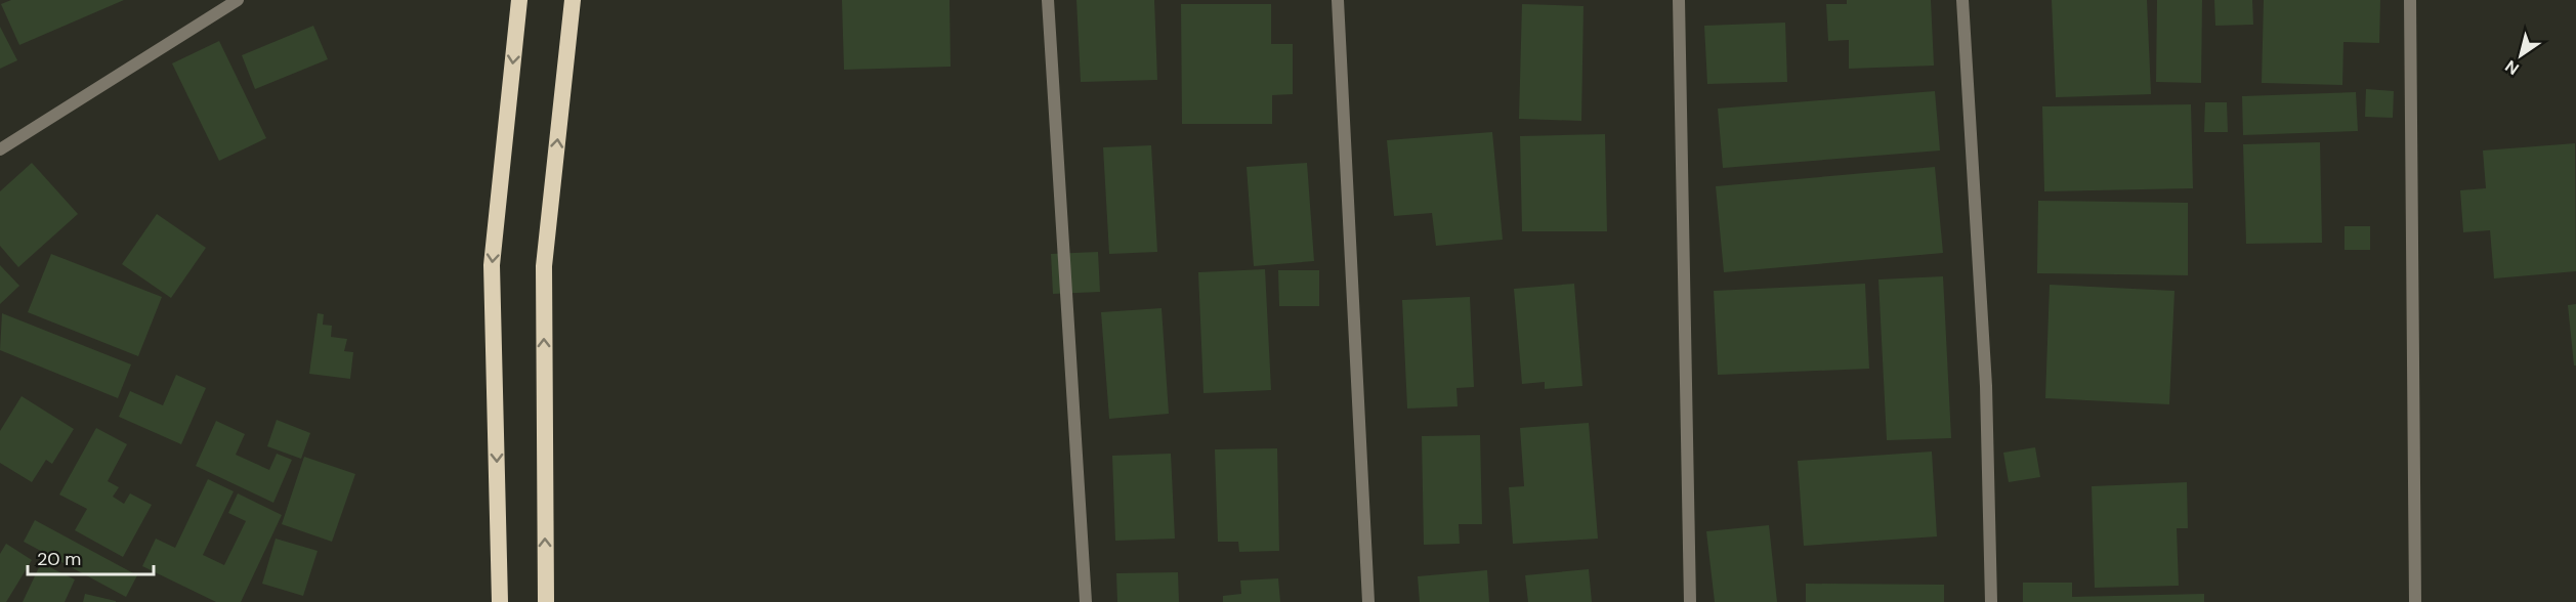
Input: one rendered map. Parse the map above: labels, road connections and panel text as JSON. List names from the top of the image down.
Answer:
{
  "scale_bar": "20 m",
  "north": "bottom left"
}
